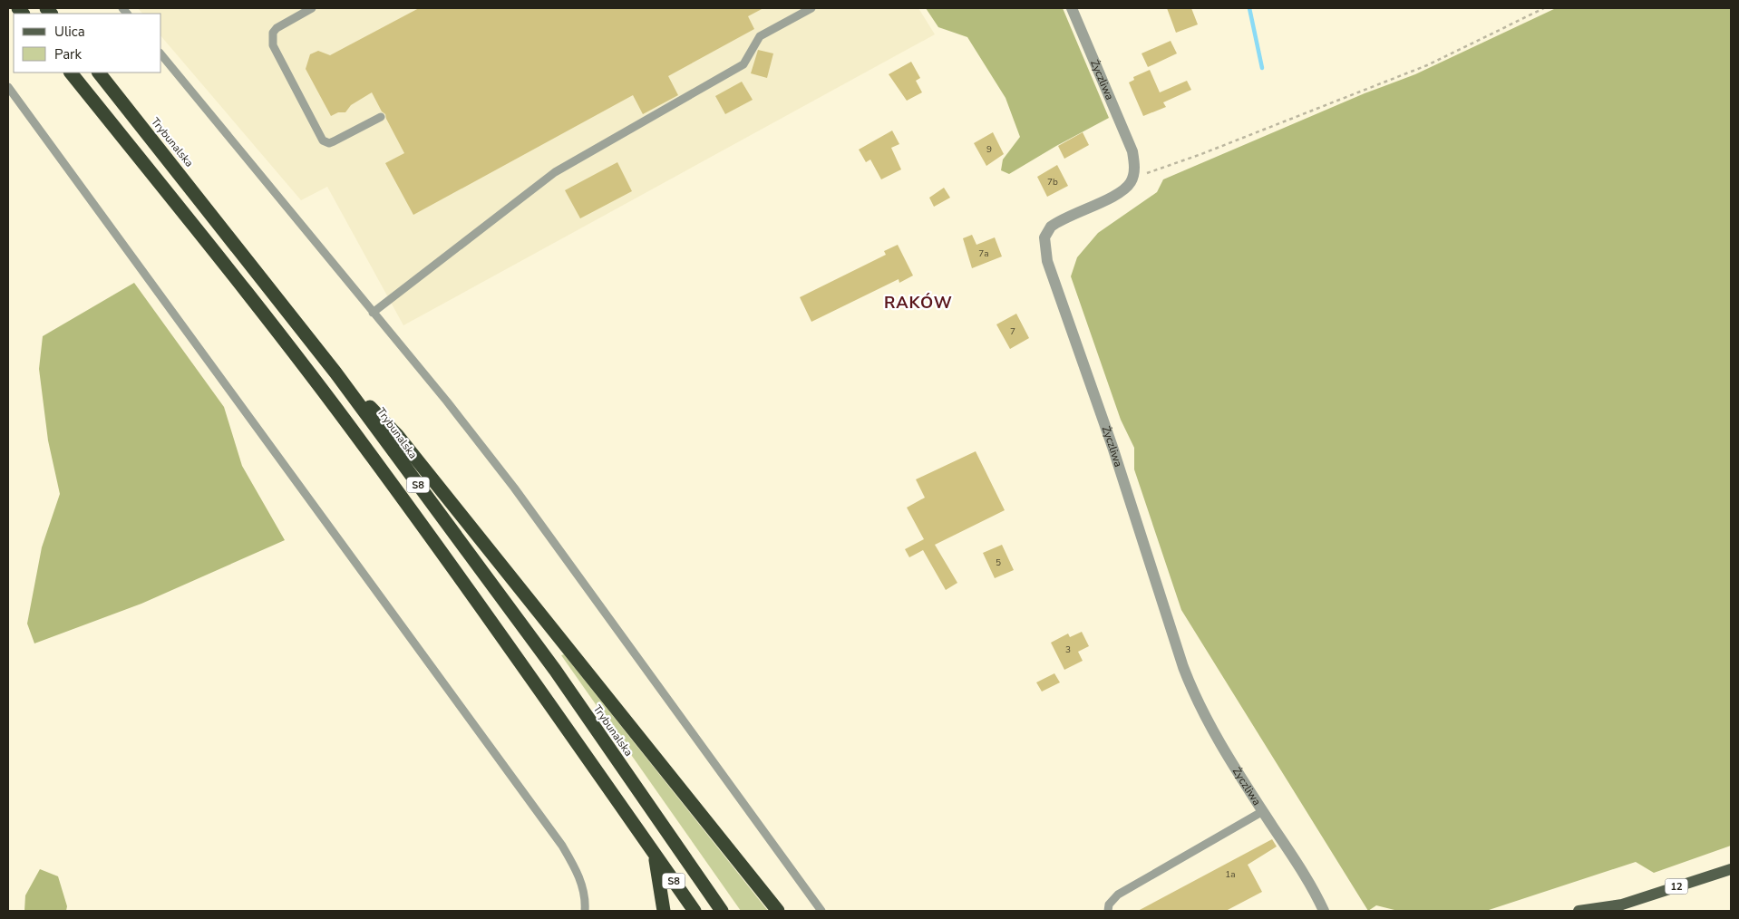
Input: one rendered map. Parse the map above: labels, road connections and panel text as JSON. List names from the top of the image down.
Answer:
{
  "streets": {
    "highway": ["Trybunalska", "S8"],
    "main road": ["12"],
    "street": ["Życzliwa"]
  },
  "districts": ["RAKÓW"],
  "house_numbers": [
    "9",
    "7b",
    "7a",
    "7",
    "5",
    "3",
    "1a"
  ],
  "legend": ["Ulica", "Park"]
}
